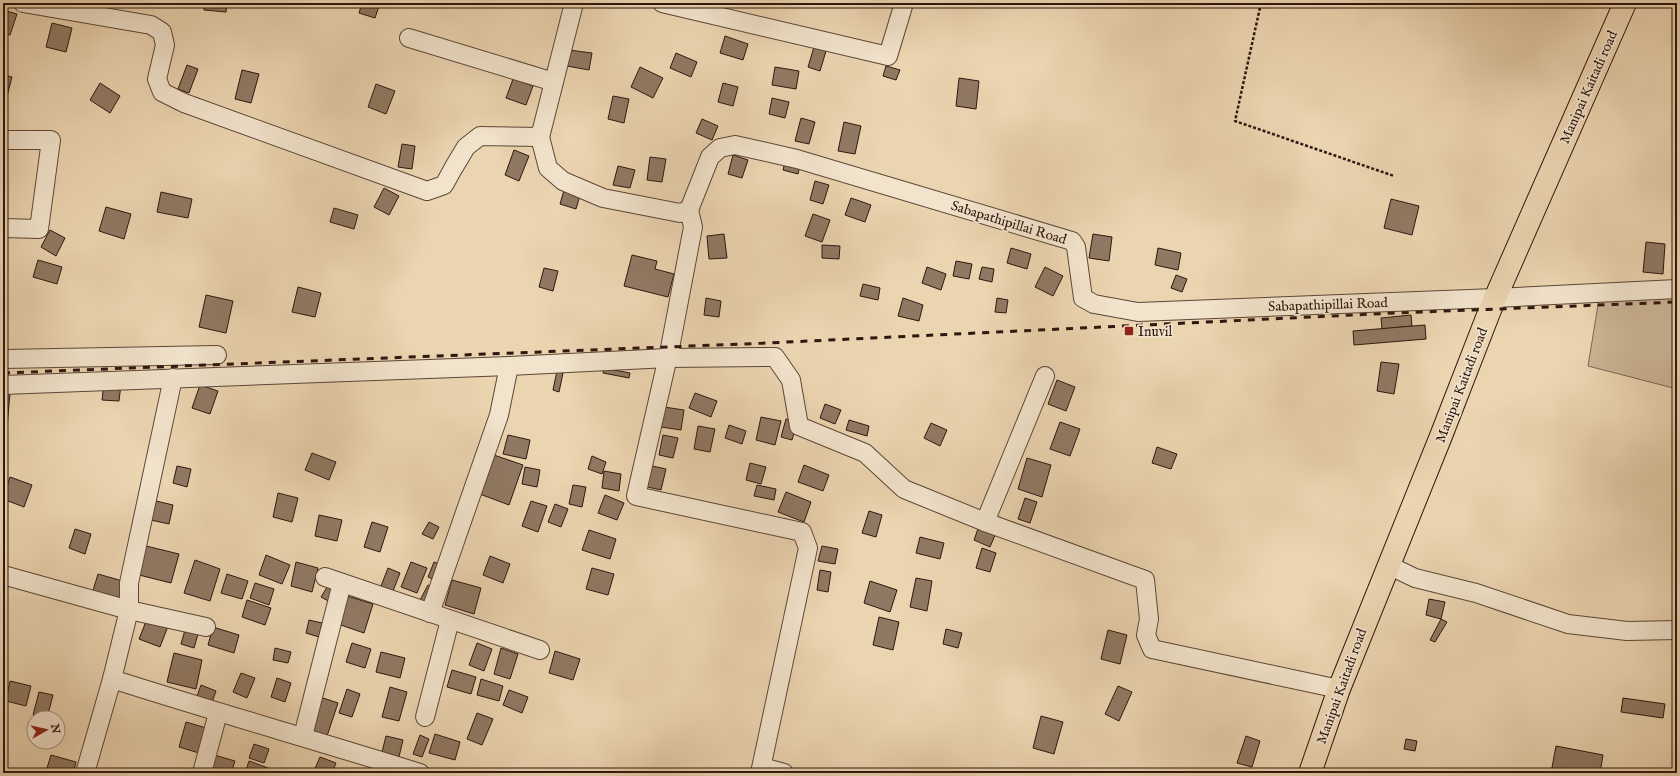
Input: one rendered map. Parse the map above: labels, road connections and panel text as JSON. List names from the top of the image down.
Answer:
{
  "streets": {
    "main road": ["Manipai Kaitadi road"],
    "street": ["Sabapathipillai Road"]
  },
  "crossings": [
    ["Manipai Kaitadi road", "Sabapathipillai Road"]
  ],
  "places": {
    "transit": ["Inuvil"]
  },
  "north": "right"
}
